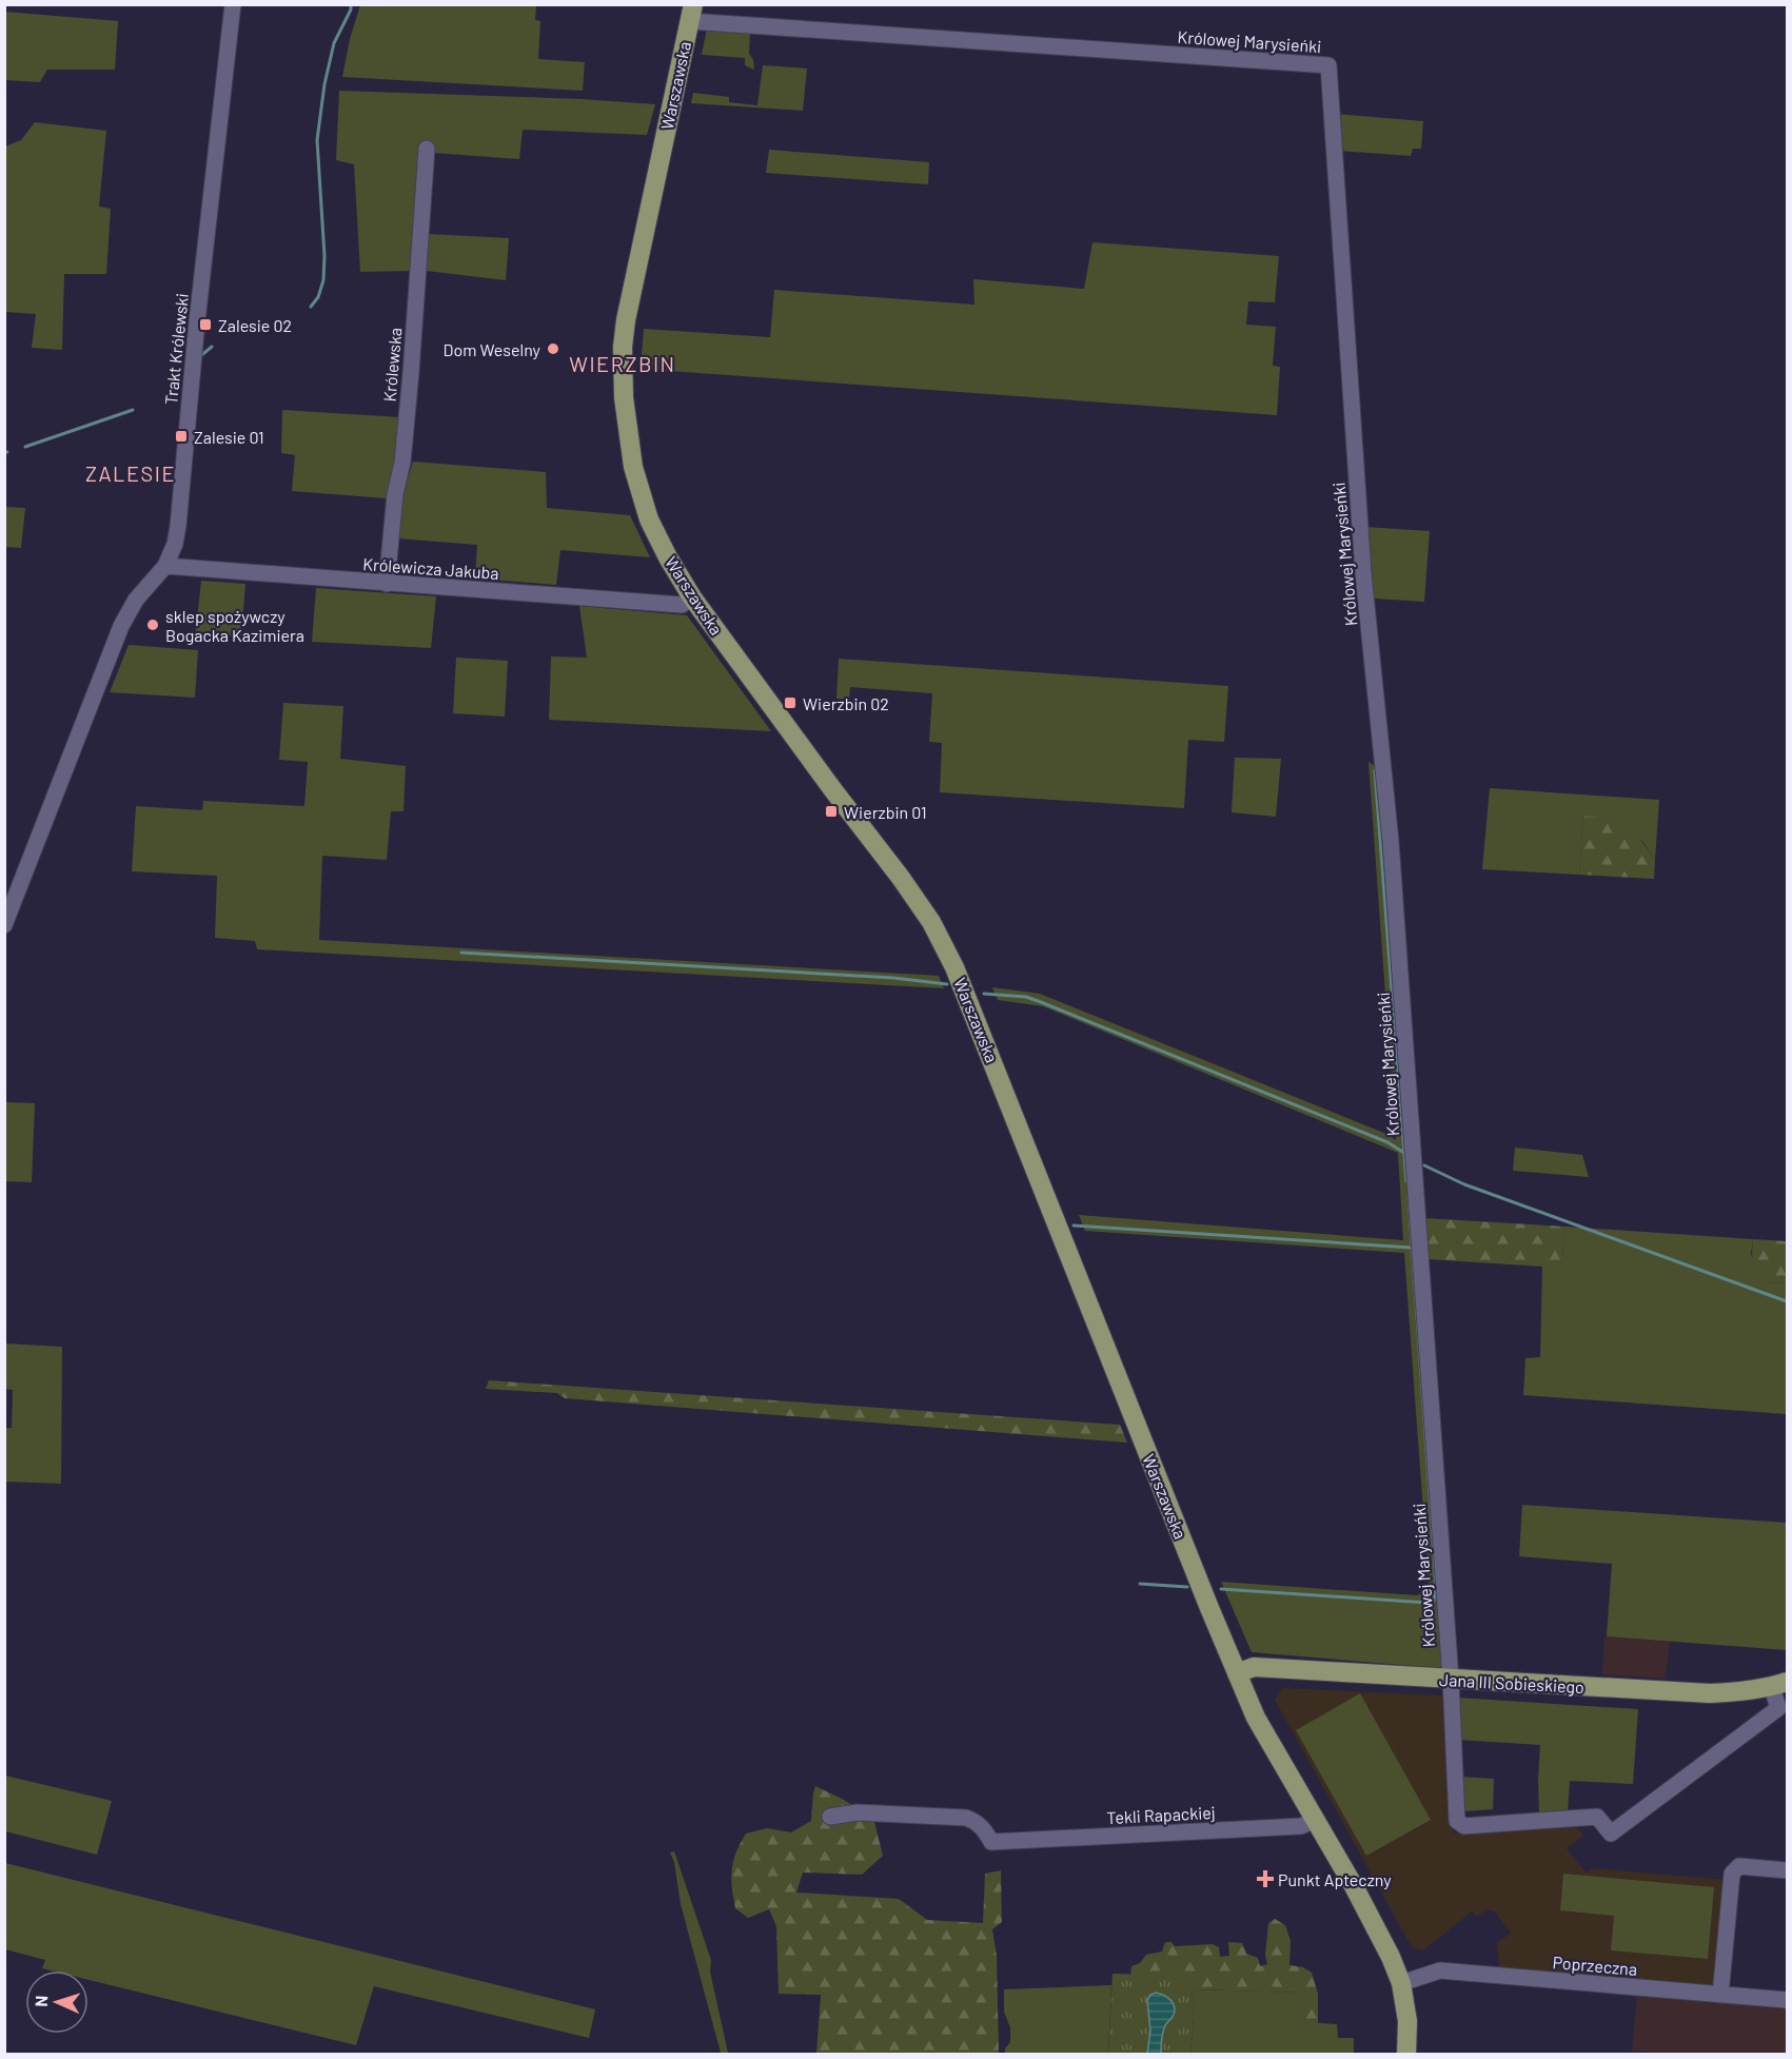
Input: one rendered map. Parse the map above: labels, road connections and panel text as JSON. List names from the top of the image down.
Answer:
{
  "streets": {
    "main road": ["Warszawska", "Jana III Sobieskiego"],
    "street": [
      "Królowej Marysieńki",
      "Trakt Królewski",
      "Królewska",
      "Królewicza Jakuba",
      "Tekli Rapackiej",
      "Poprzeczna"
    ]
  },
  "crossings": [
    ["Królowej Marysieńki", "Warszawska"],
    ["Królowej Marysieńki", "Jana III Sobieskiego"],
    ["Warszawska", "Królewicza Jakuba"],
    ["Warszawska", "Jana III Sobieskiego"],
    ["Warszawska", "Tekli Rapackiej"],
    ["Warszawska", "Poprzeczna"],
    ["Trakt Królewski", "Królewicza Jakuba"],
    ["Królewska", "Królewicza Jakuba"]
  ],
  "districts": ["WIERZBIN", "ZALESIE"],
  "places": {
    "transit": [
      "Zalesie 02",
      "Zalesie 01",
      "Wierzbin 02",
      "Wierzbin 01"
    ],
    "other": ["Dom Weselny", "sklep spożywczy Bogacka Kazimiera"],
    "health": ["Punkt Apteczny"]
  },
  "north": "left"
}
